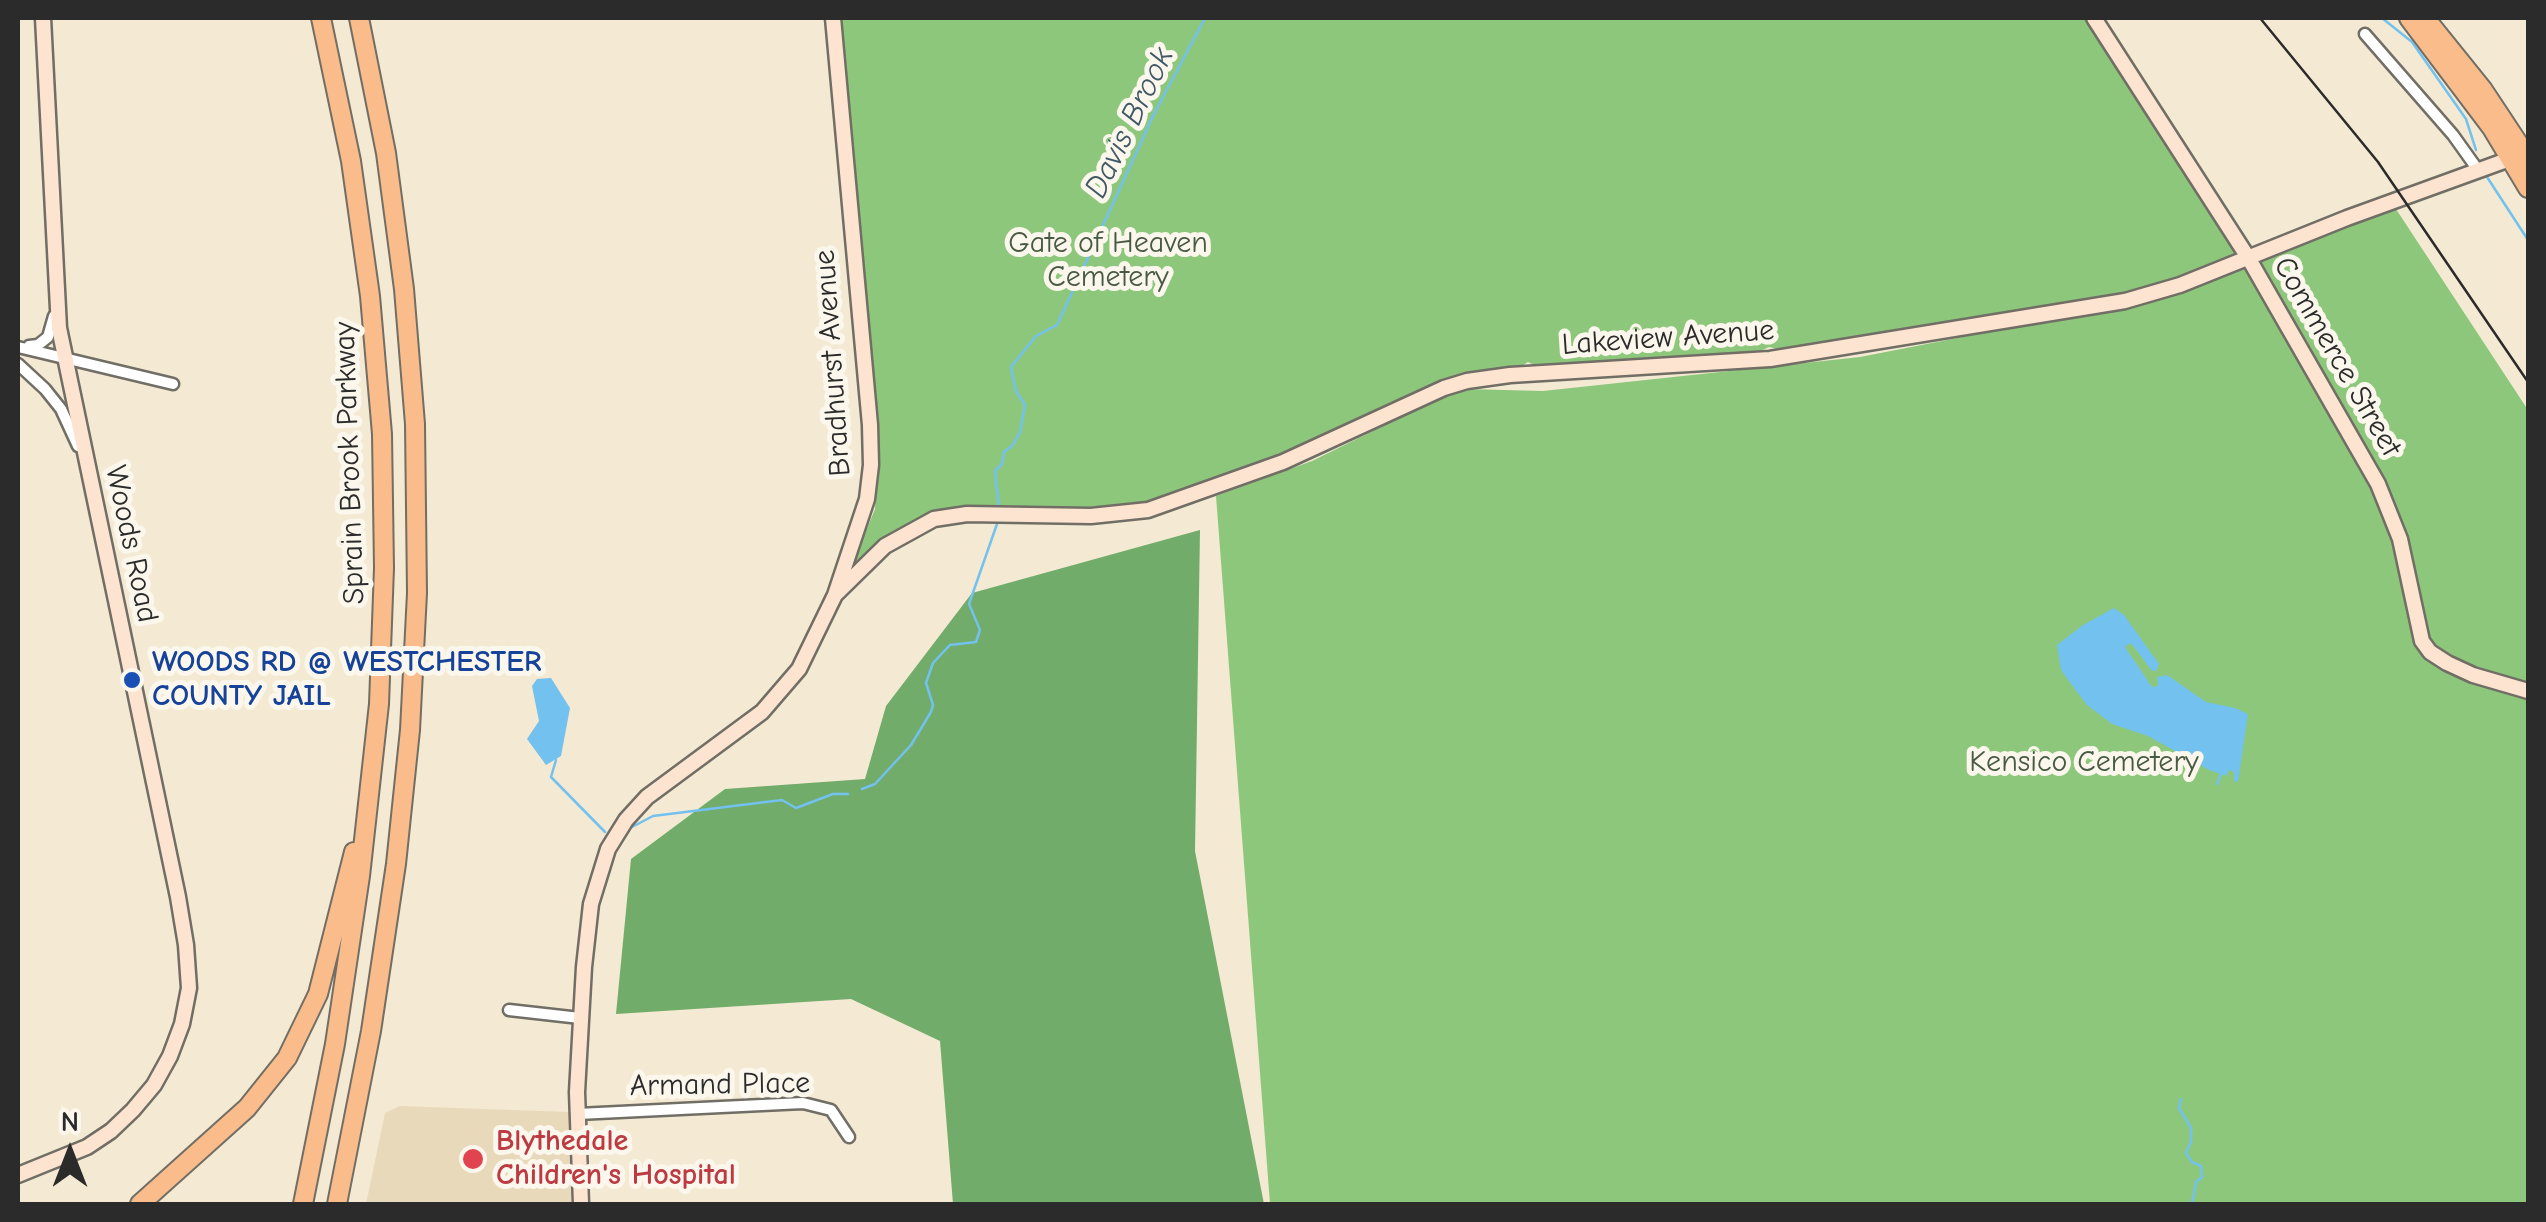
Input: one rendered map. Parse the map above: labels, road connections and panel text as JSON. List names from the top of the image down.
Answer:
{
  "streets": {
    "highway": ["Sprain Brook Parkway"],
    "street": [
      "Lakeview Avenue",
      "Commerce Street",
      "Bradhurst Avenue",
      "Woods Road",
      "Armand Place"
    ]
  },
  "crossings": [
    ["Lakeview Avenue", "Commerce Street"],
    ["Lakeview Avenue", "Bradhurst Avenue"],
    ["Bradhurst Avenue", "Armand Place"]
  ],
  "water": ["Davis Brook"],
  "parks": ["Gate of Heaven Cemetery", "Kensico Cemetery"],
  "places": ["WOODS RD @ WESTCHESTER COUNTY JAIL", "Blythedale Children's Hospital"],
  "north": "top"
}
